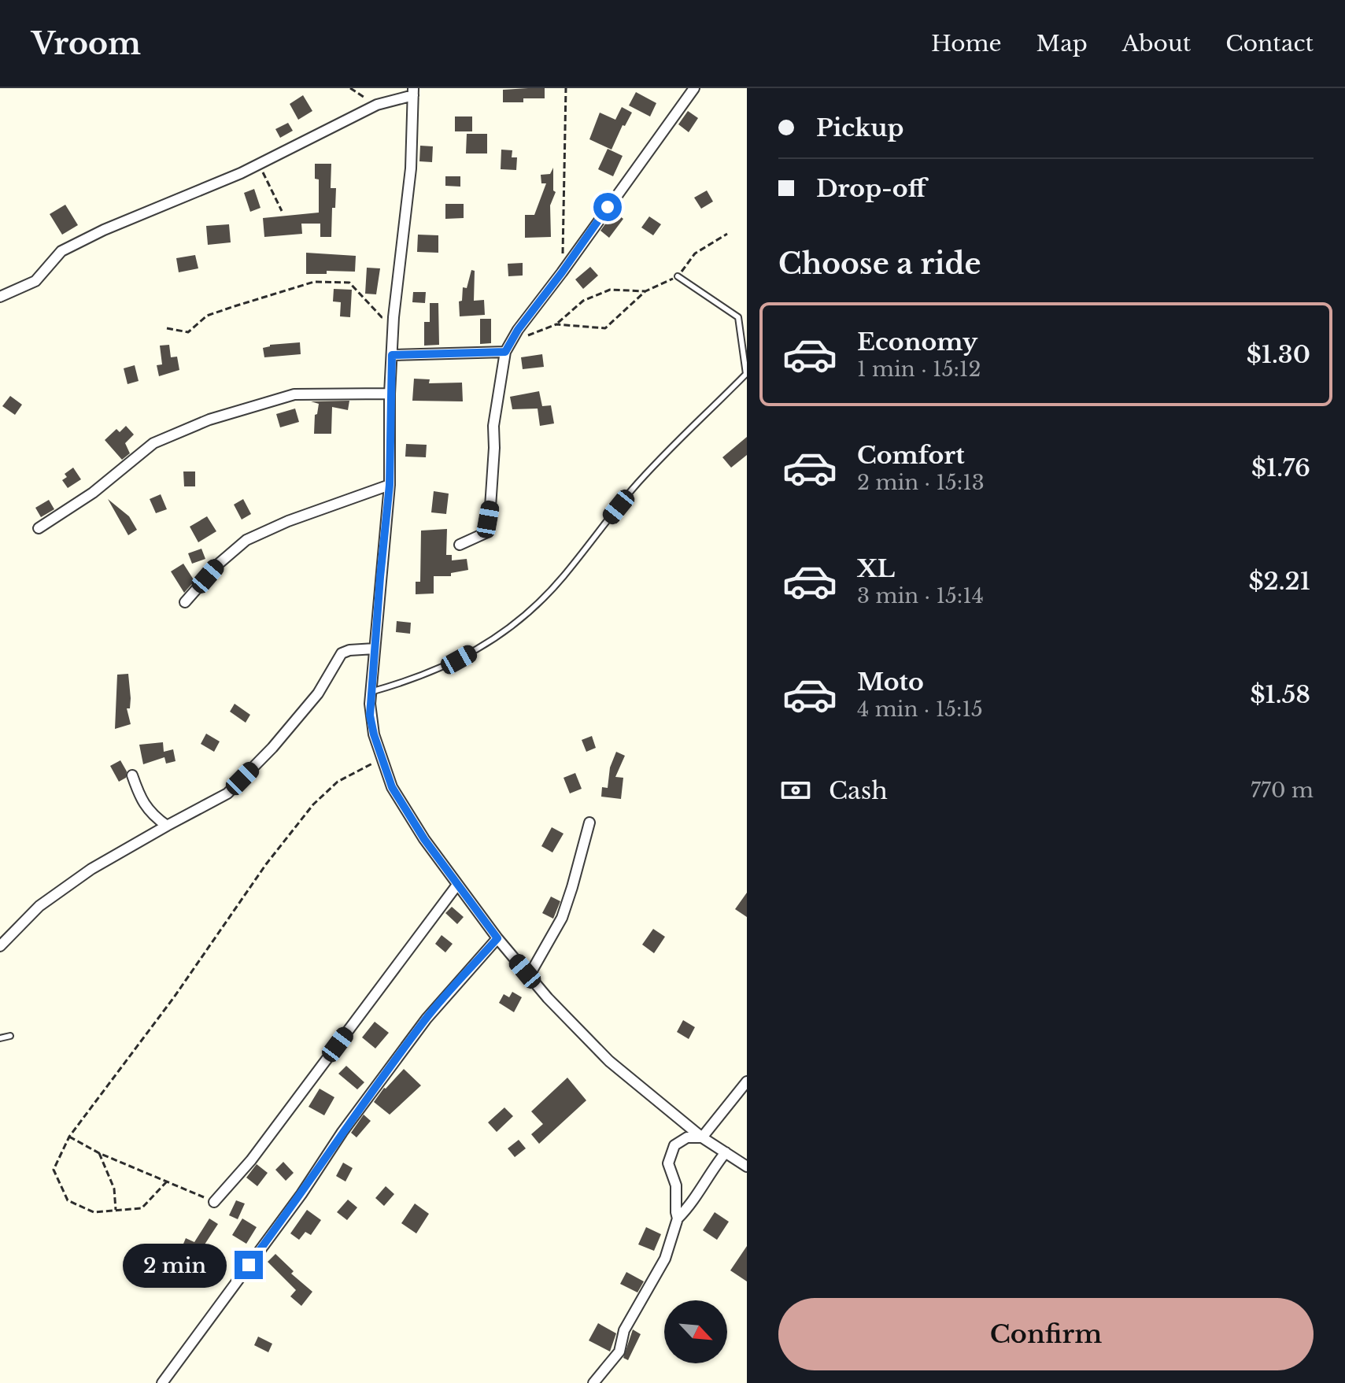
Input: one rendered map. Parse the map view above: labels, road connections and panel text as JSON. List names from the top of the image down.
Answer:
{
  "north": "bottom right",
  "page": {
    "header": "Vroom",
    "nav": [
      "Home",
      "Map",
      "About",
      "Contact"
    ],
    "banner": ["Pickup", "Drop-off"],
    "heading": "Choose a ride",
    "list": [
      {
        "name": "Economy",
        "note": "1 min · 15:12",
        "value": "$1.30"
      },
      {
        "name": "Comfort",
        "note": "2 min · 15:13",
        "value": "$1.76"
      },
      {
        "name": "XL",
        "note": "3 min · 15:14",
        "value": "$2.21"
      },
      {
        "name": "Moto",
        "note": "4 min · 15:15",
        "value": "$1.58"
      }
    ],
    "pay": ["Cash", "770 m"],
    "bubble": "2 min",
    "buttons": "Confirm"
  }
}
